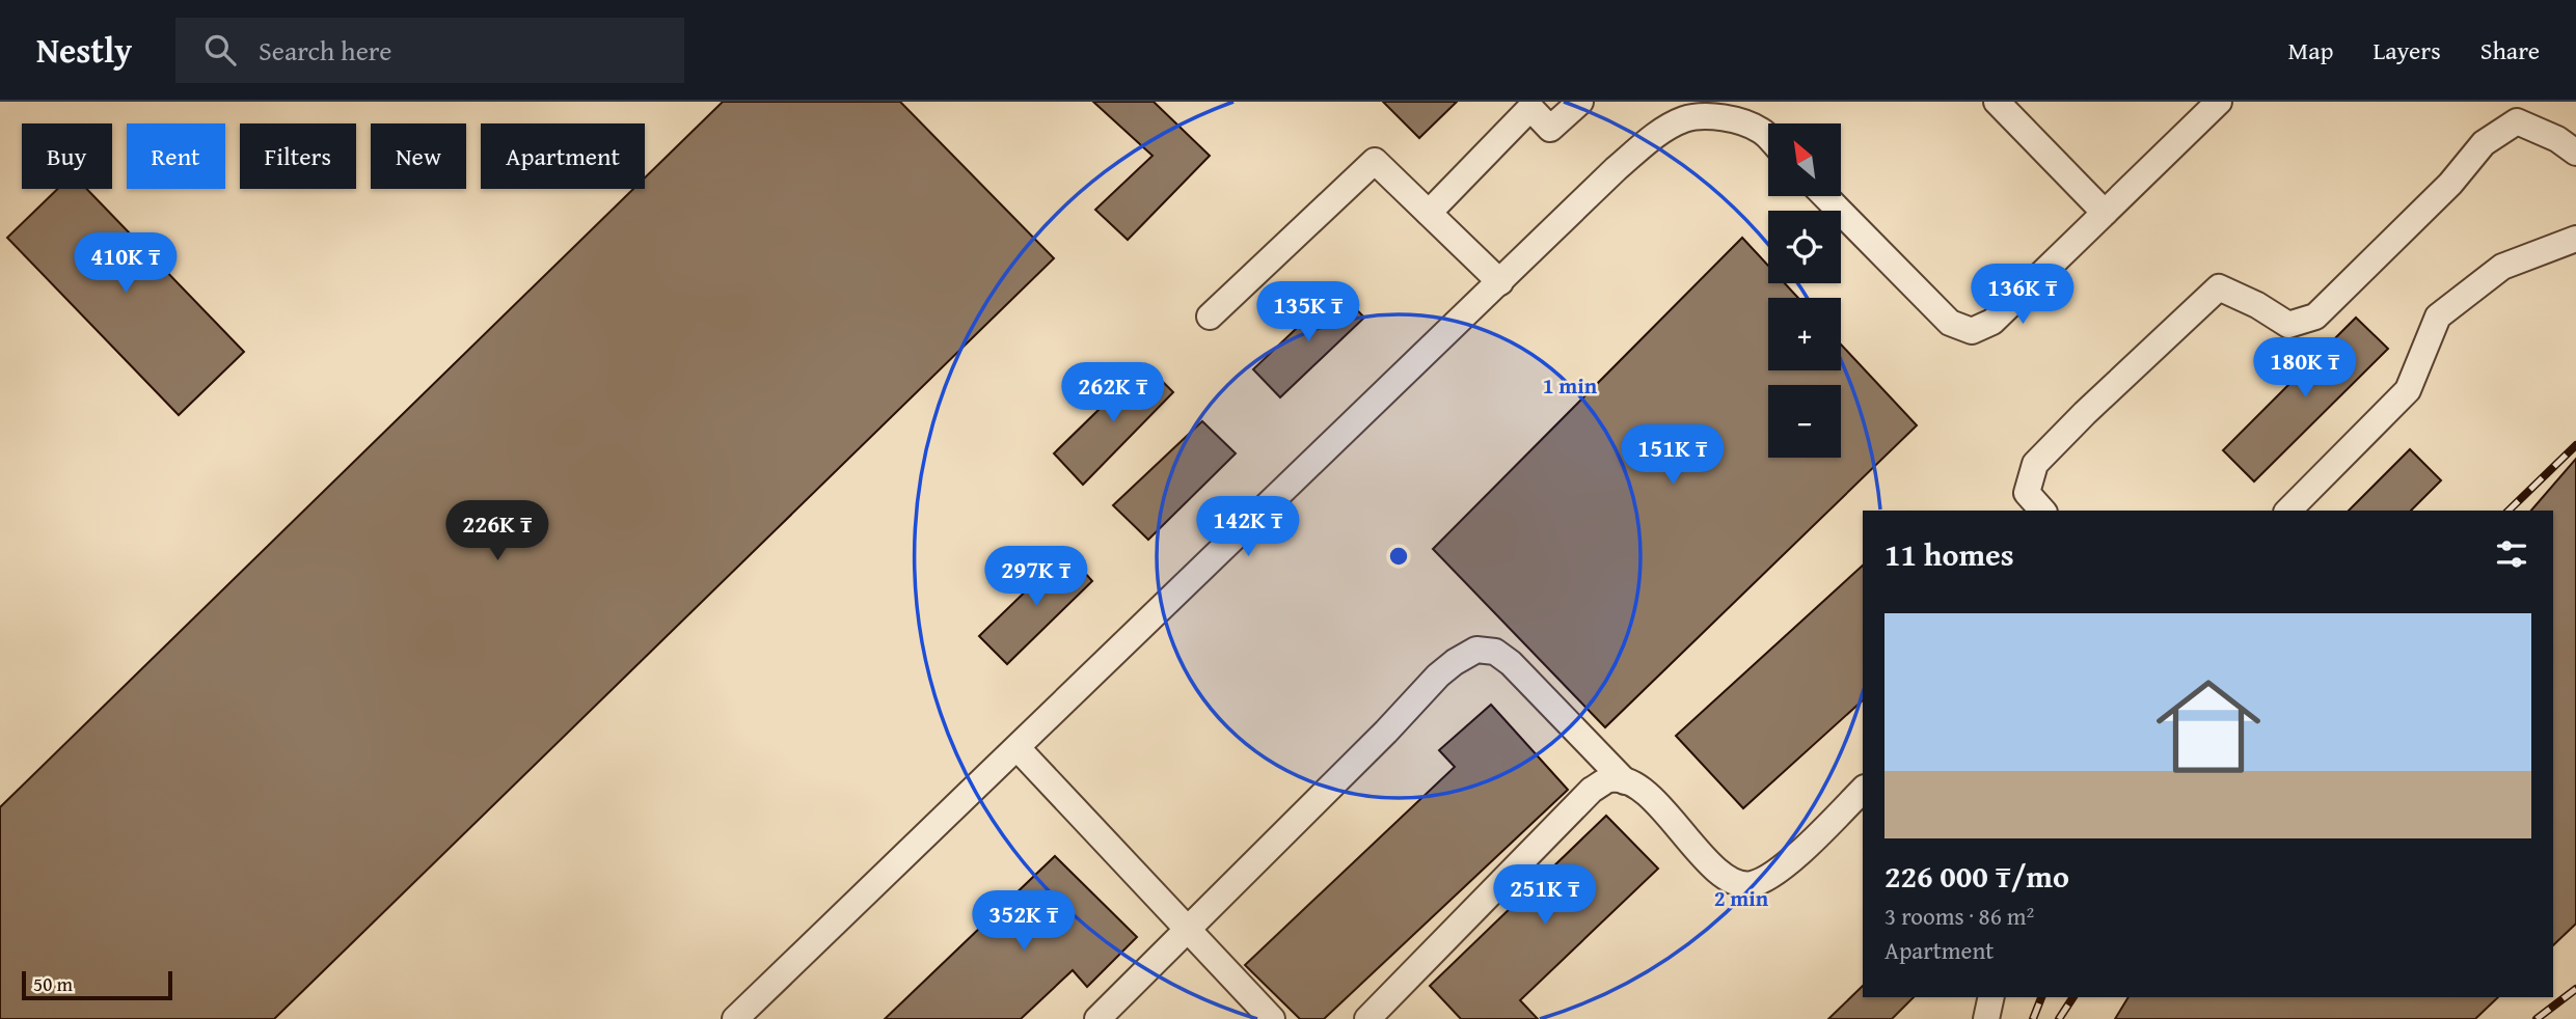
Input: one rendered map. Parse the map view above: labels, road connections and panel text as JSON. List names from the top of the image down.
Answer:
{
  "scale_bar": "50 m",
  "north": "top left",
  "page": {
    "header": "Nestly",
    "search": "Search here",
    "nav": ["Map", "Layers", "Share"],
    "map_buttons": ["+", "−"],
    "chip": [
      "Buy",
      "Rent",
      "Filters",
      "New",
      "Apartment"
    ],
    "price": [
      "410K ₸",
      "136K ₸",
      "135K ₸",
      "180K ₸",
      "262K ₸",
      "151K ₸",
      "142K ₸",
      "226K ₸",
      "297K ₸",
      "251K ₸",
      "352K ₸"
    ],
    "heading": "11 homes",
    "list": [
      {
        "name": "226 000 ₸/mo",
        "note": "3 rooms · 86 m² · Apartment"
      }
    ],
    "scale": "50 m"
  },
  "rings": ["1 min", "2 min"]
}
